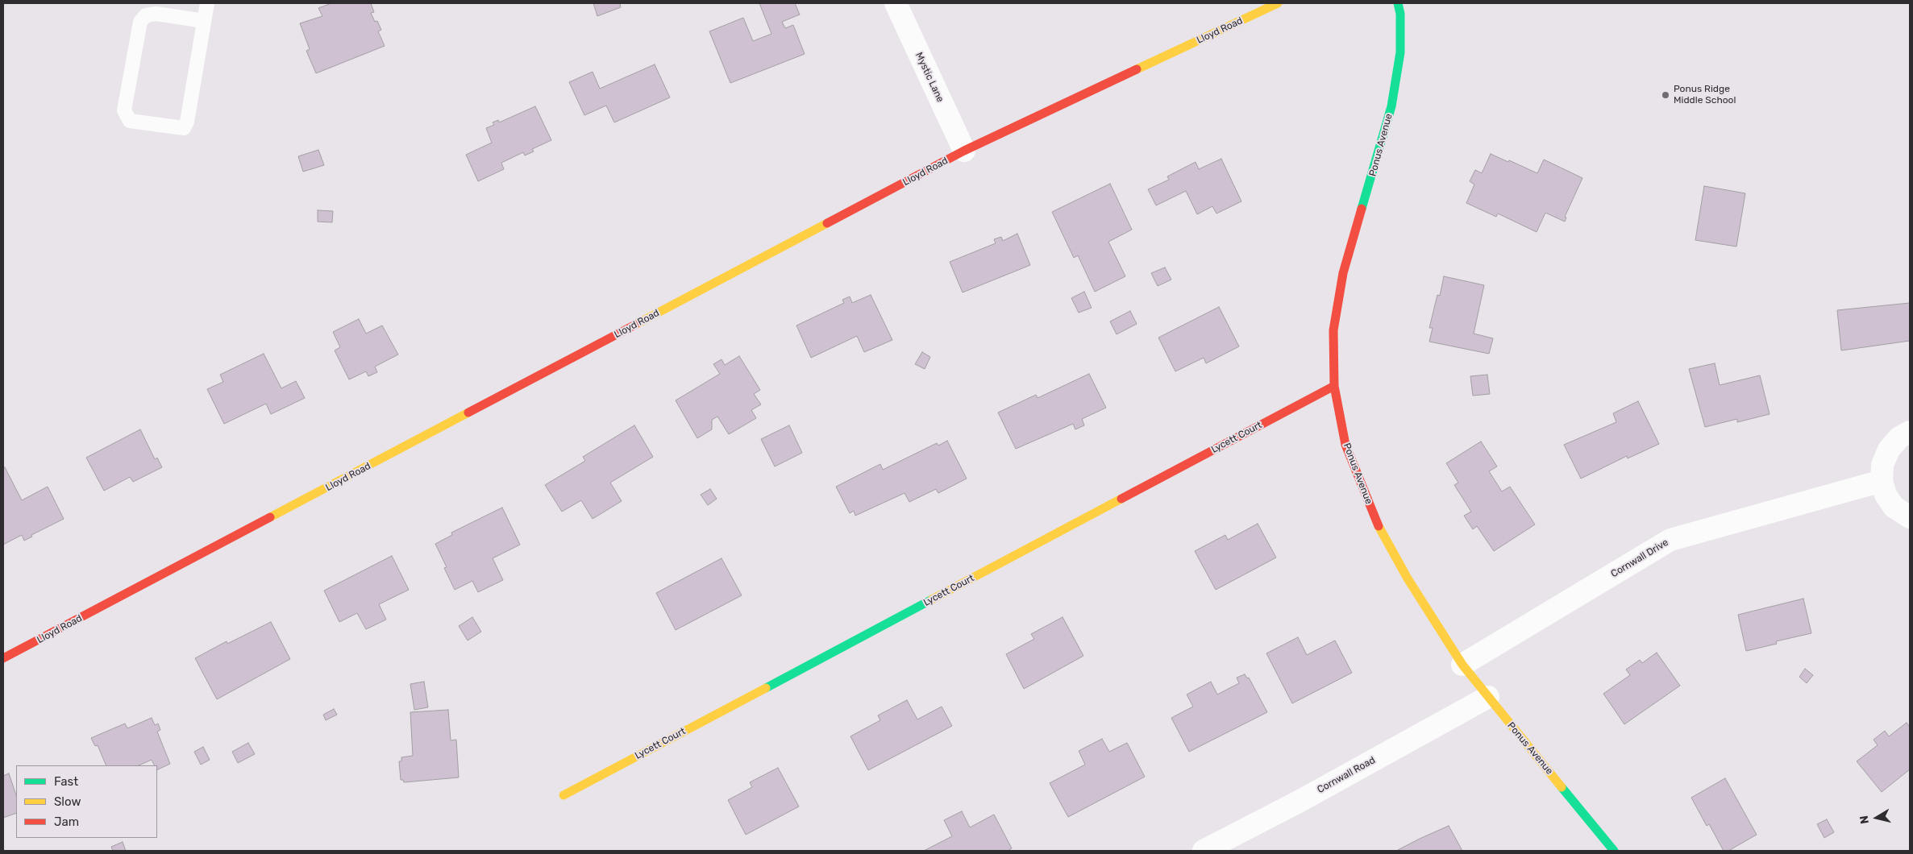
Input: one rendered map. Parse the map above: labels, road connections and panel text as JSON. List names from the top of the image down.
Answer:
{
  "streets": {
    "street": [
      "Lloyd Road",
      "Mystic Lane",
      "Ponus Avenue",
      "Lycett Court",
      "Cornwall Drive",
      "Cornwall Road"
    ]
  },
  "crossings": [
    ["Lloyd Road", "Mystic Lane"],
    ["Ponus Avenue", "Lycett Court"],
    ["Ponus Avenue", "Cornwall Drive"],
    ["Ponus Avenue", "Cornwall Road"]
  ],
  "places": ["Ponus Ridge Middle School"],
  "legend": ["Fast", "Slow", "Jam"],
  "north": "left"
}
